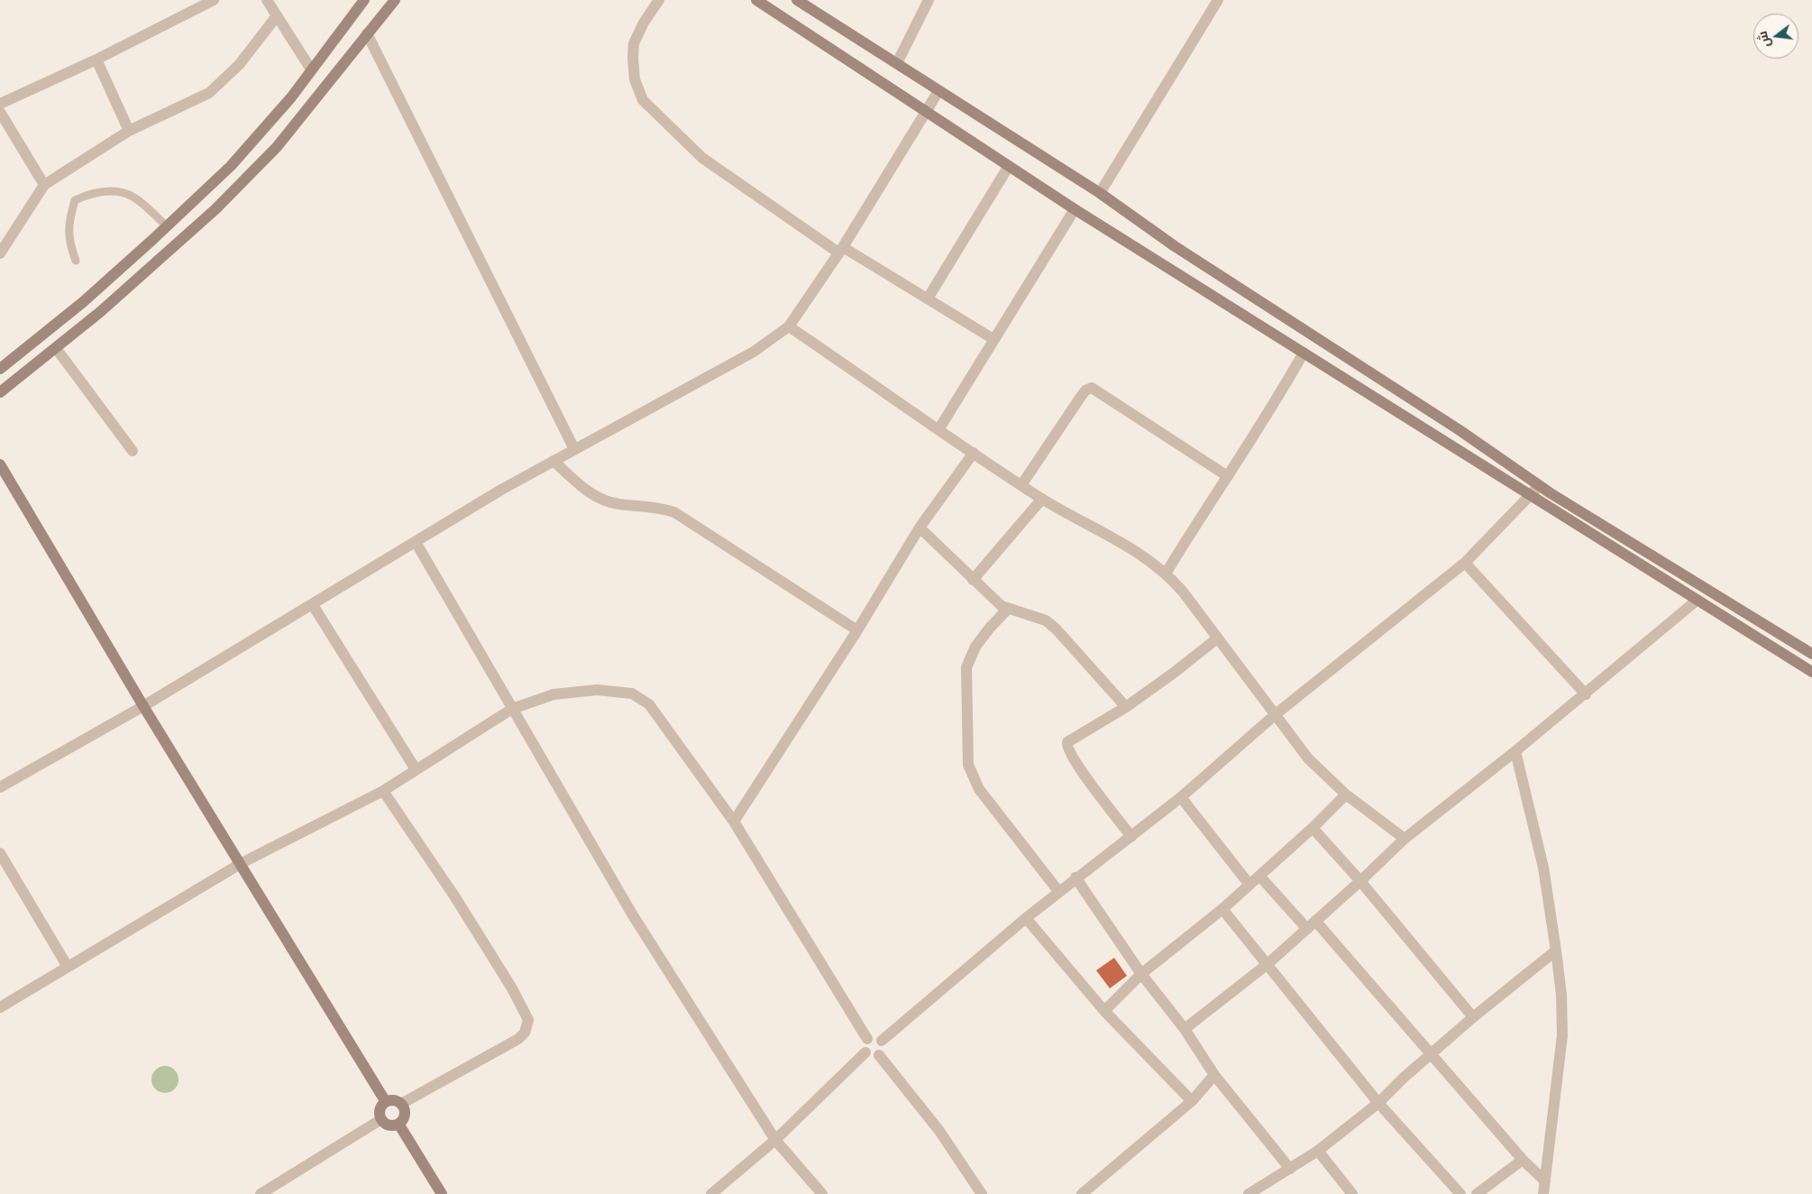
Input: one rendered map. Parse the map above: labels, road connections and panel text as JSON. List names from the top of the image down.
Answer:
{
  "north": "left"
}
